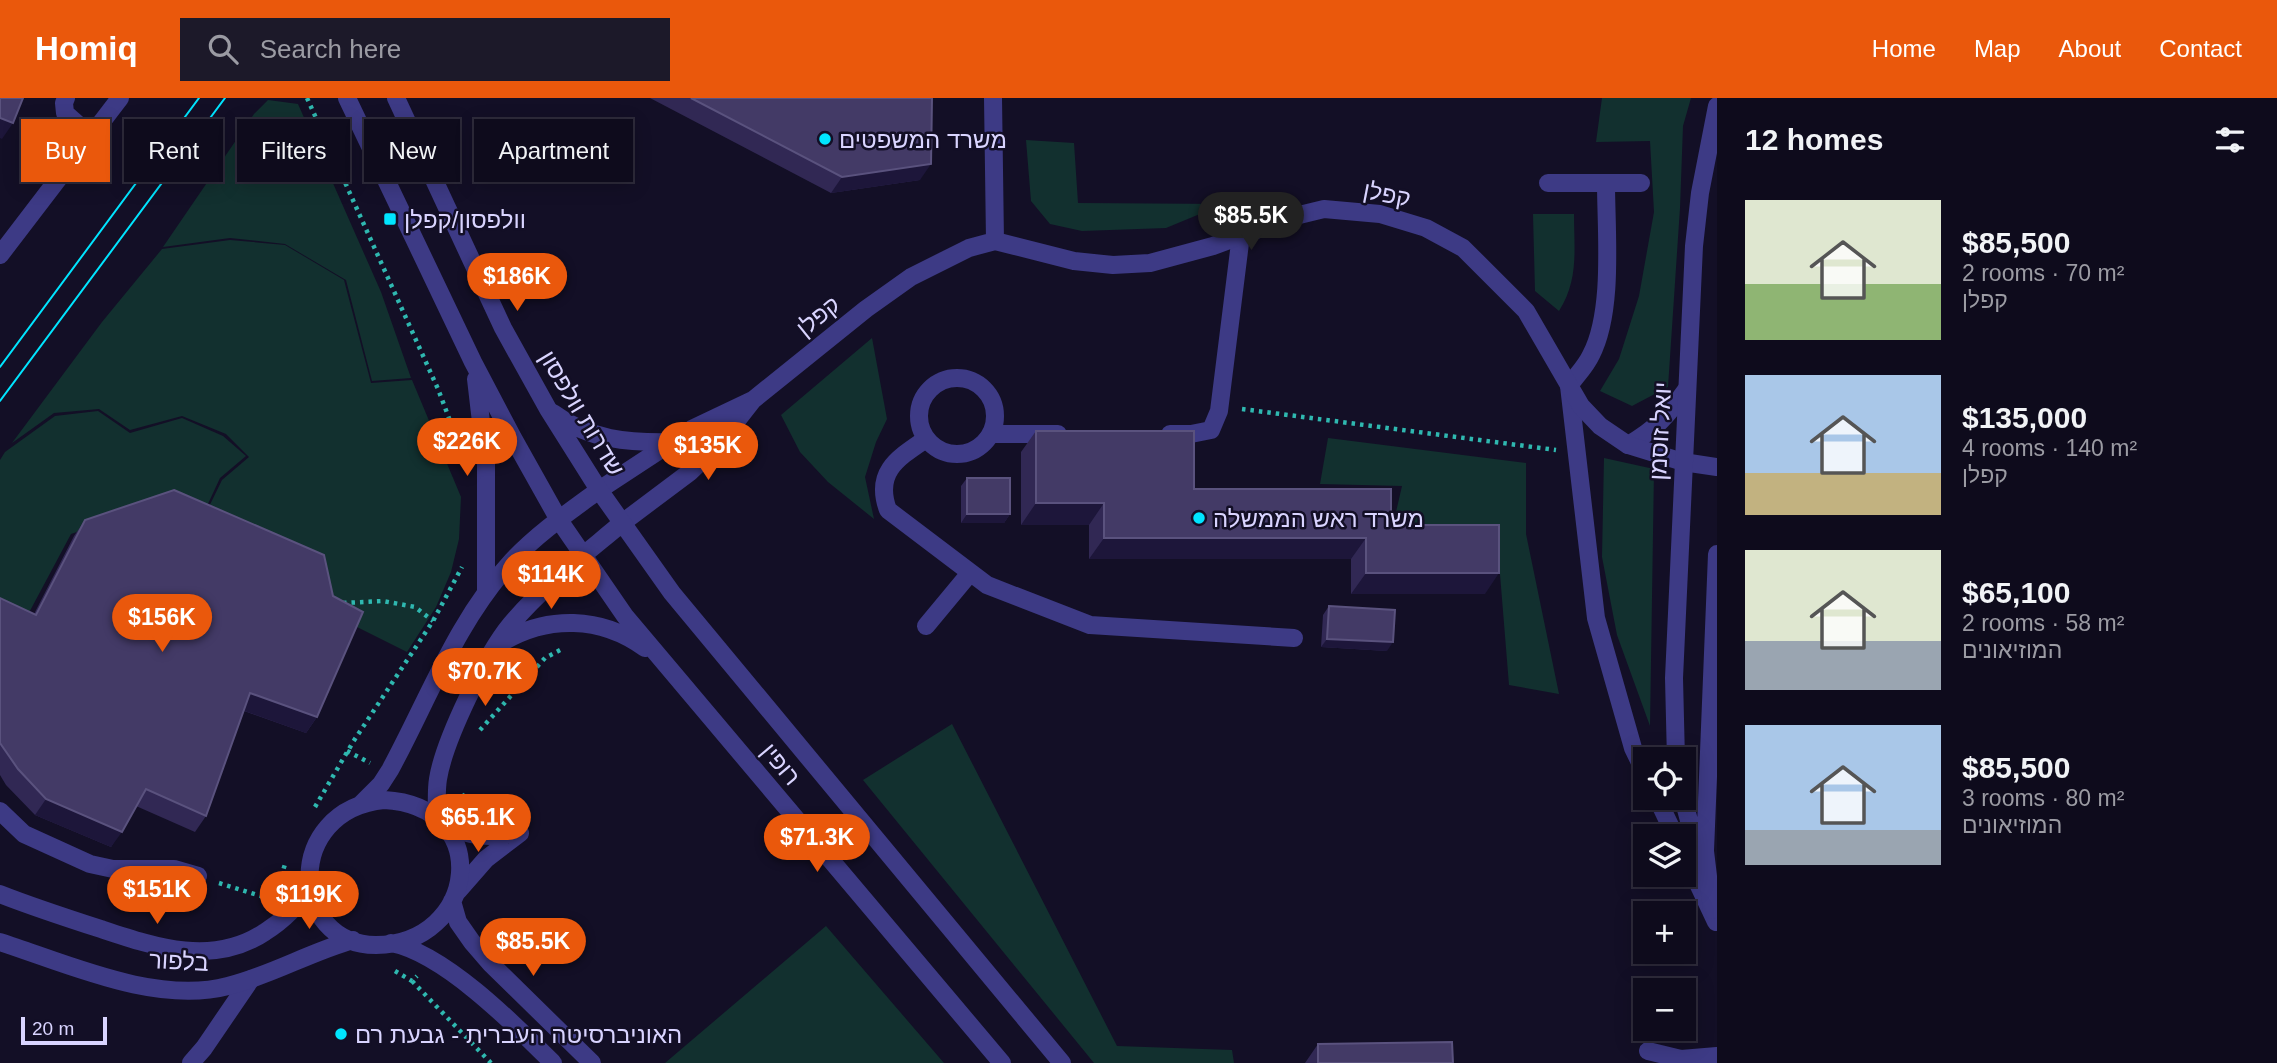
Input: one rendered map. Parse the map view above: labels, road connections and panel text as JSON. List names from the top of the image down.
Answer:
{
  "streets": {
    "street": [
      "קפלן",
      "שדרות וולפסון",
      "יואל זוסמן",
      "רופין",
      "בלפור"
    ]
  },
  "crossings": [
    ["קפלן", "שדרות וולפסון"],
    ["קפלן", "יואל זוסמן"],
    ["קפלן", "רופין"],
    ["קפלן", "בלפור"],
    ["שדרות וולפסון", "רופין"]
  ],
  "places": {
    "other": ["משרד המשפטים", "משרד ראש הממשלה", "האוניברסיטה העברית - גבעת רם"],
    "transit": ["וולפסון/קפלן"]
  },
  "scale_bar": "20 m",
  "page": {
    "header": "Homiq",
    "search": "Search here",
    "nav": [
      "Home",
      "Map",
      "About",
      "Contact"
    ],
    "heading": "12 homes",
    "chip": [
      "Buy",
      "Rent",
      "Filters",
      "New",
      "Apartment"
    ],
    "list": [
      {
        "name": "$85,500",
        "note": "2 rooms · 70 m² · קפלן"
      },
      {
        "name": "$135,000",
        "note": "4 rooms · 140 m² · קפלן"
      },
      {
        "name": "$65,100",
        "note": "2 rooms · 58 m² · המוזיאונים"
      },
      {
        "name": "$85,500",
        "note": "3 rooms · 80 m² · המוזיאונים"
      }
    ],
    "price": [
      "$85.5K",
      "$186K",
      "$226K",
      "$135K",
      "$114K",
      "$156K",
      "$70.7K",
      "$65.1K",
      "$71.3K",
      "$151K",
      "$119K",
      "$85.5K"
    ],
    "map_buttons": ["+", "−"],
    "scale": "20 m"
  }
}
